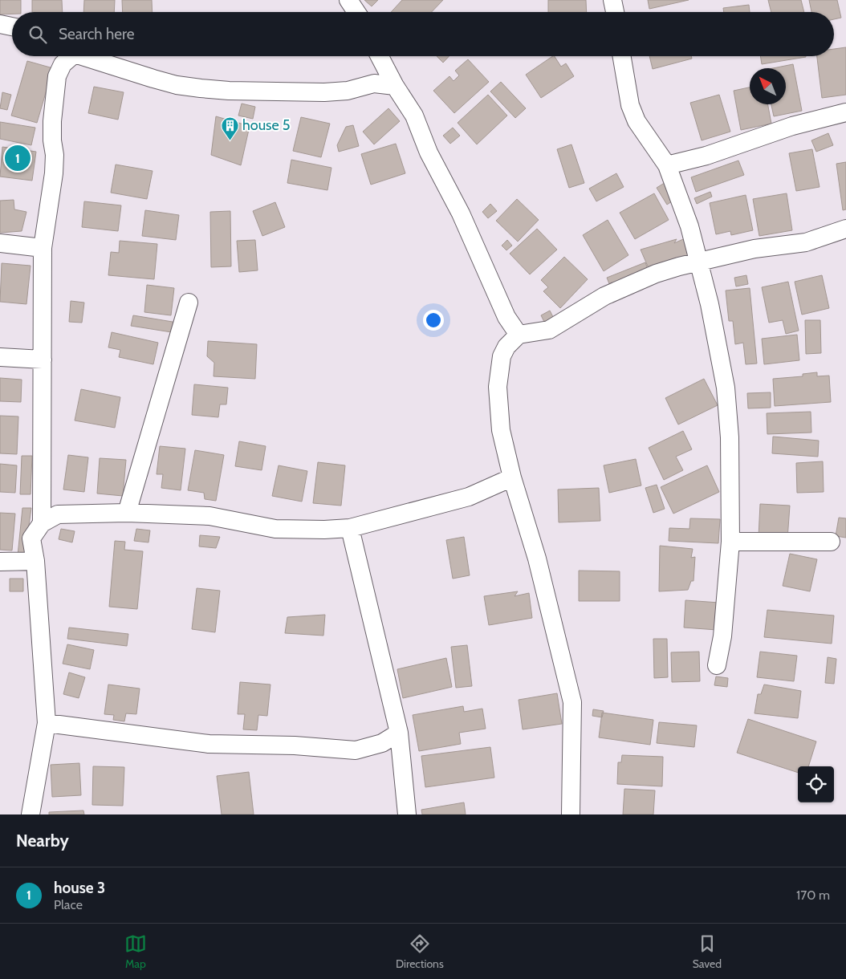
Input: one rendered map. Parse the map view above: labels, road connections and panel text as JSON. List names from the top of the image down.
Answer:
{
  "places": {
    "building": ["house 5"]
  },
  "north": "top left",
  "page": {
    "search": "Search here",
    "pins": "1",
    "heading": "Nearby",
    "list": [
      {
        "mark": "1",
        "name": "house 3",
        "note": "Place",
        "value": "170 m"
      }
    ],
    "nav": ["Map", "Directions", "Saved"]
  }
}
